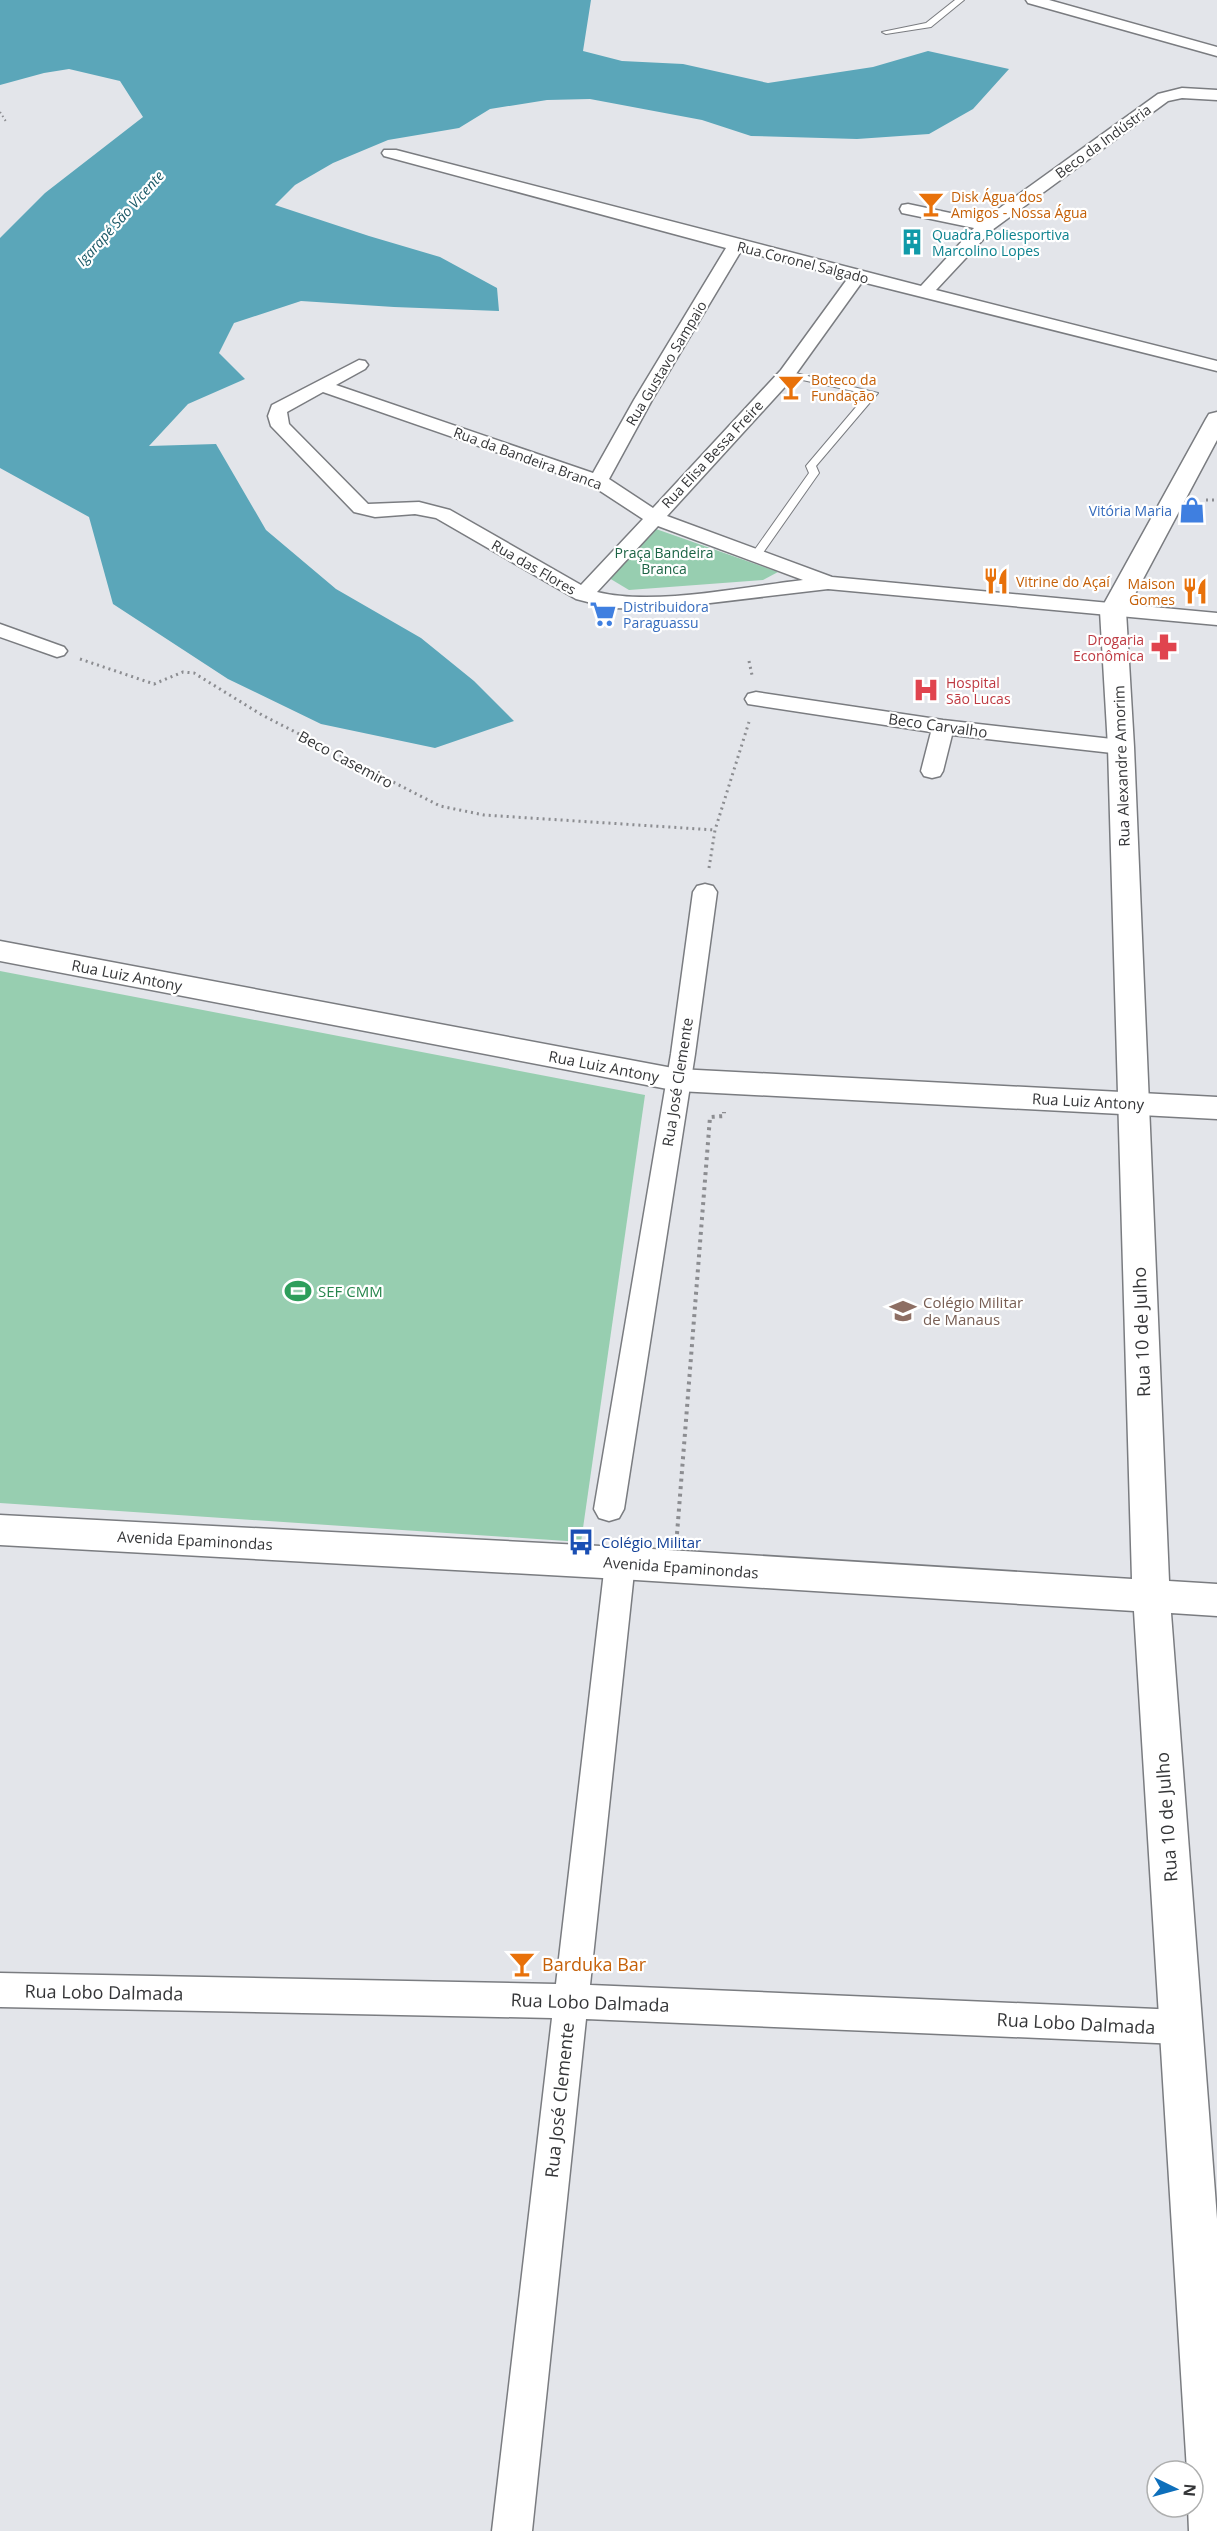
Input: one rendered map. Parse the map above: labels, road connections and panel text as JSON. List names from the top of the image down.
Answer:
{
  "streets": {
    "street": [
      "Beco da Indústria",
      "Rua Coronel Salgado",
      "Rua Gustavo Sampaio",
      "Rua Elisa Bessa Freire",
      "Rua da Bandeira Branca",
      "Rua das Flores",
      "Beco Carvalho",
      "Rua Alexandre Amorim",
      "Rua Luiz Antony",
      "Rua José Clemente",
      "Rua 10 de Julho",
      "Avenida Epaminondas",
      "Rua Lobo Dalmada"
    ],
    "path": ["Beco Casemiro"]
  },
  "crossings": [
    ["Beco da Indústria", "Rua Coronel Salgado"],
    ["Rua Coronel Salgado", "Rua Gustavo Sampaio"],
    ["Rua Coronel Salgado", "Rua Elisa Bessa Freire"],
    ["Rua Gustavo Sampaio", "Rua da Bandeira Branca"],
    ["Rua Elisa Bessa Freire", "Rua da Bandeira Branca"],
    ["Rua Elisa Bessa Freire", "Rua das Flores"],
    ["Rua da Bandeira Branca", "Rua das Flores"],
    ["Beco Carvalho", "Rua Alexandre Amorim"],
    ["Rua Alexandre Amorim", "Rua Luiz Antony"],
    ["Rua Alexandre Amorim", "Rua 10 de Julho"],
    ["Rua Luiz Antony", "Rua José Clemente"],
    ["Rua Luiz Antony", "Rua 10 de Julho"],
    ["Rua José Clemente", "Avenida Epaminondas"],
    ["Rua José Clemente", "Rua Lobo Dalmada"],
    ["Rua 10 de Julho", "Avenida Epaminondas"],
    ["Rua 10 de Julho", "Rua Lobo Dalmada"]
  ],
  "water": ["Igarapé São Vicente"],
  "parks": ["Praça Bandeira Branca"],
  "places": {
    "bar": ["Disk Água dos Amigos - Nossa Água", "Boteco da Fundação", "Barduka Bar"],
    "building": ["Quadra Poliesportiva Marcolino Lopes"],
    "shop": ["Vitória Maria"],
    "restaurant": ["Vitrine do Açaí", "Maison Gomes"],
    "supermarket": ["Distribuidora Paraguassu"],
    "pharmacy": ["Drogaria Econômica"],
    "hospital": ["Hospital São Lucas"],
    "sports": ["SEF CMM"],
    "school or university": ["Colégio Militar de Manaus"],
    "bus stop": ["Colégio Militar"]
  },
  "north": "right"
}
